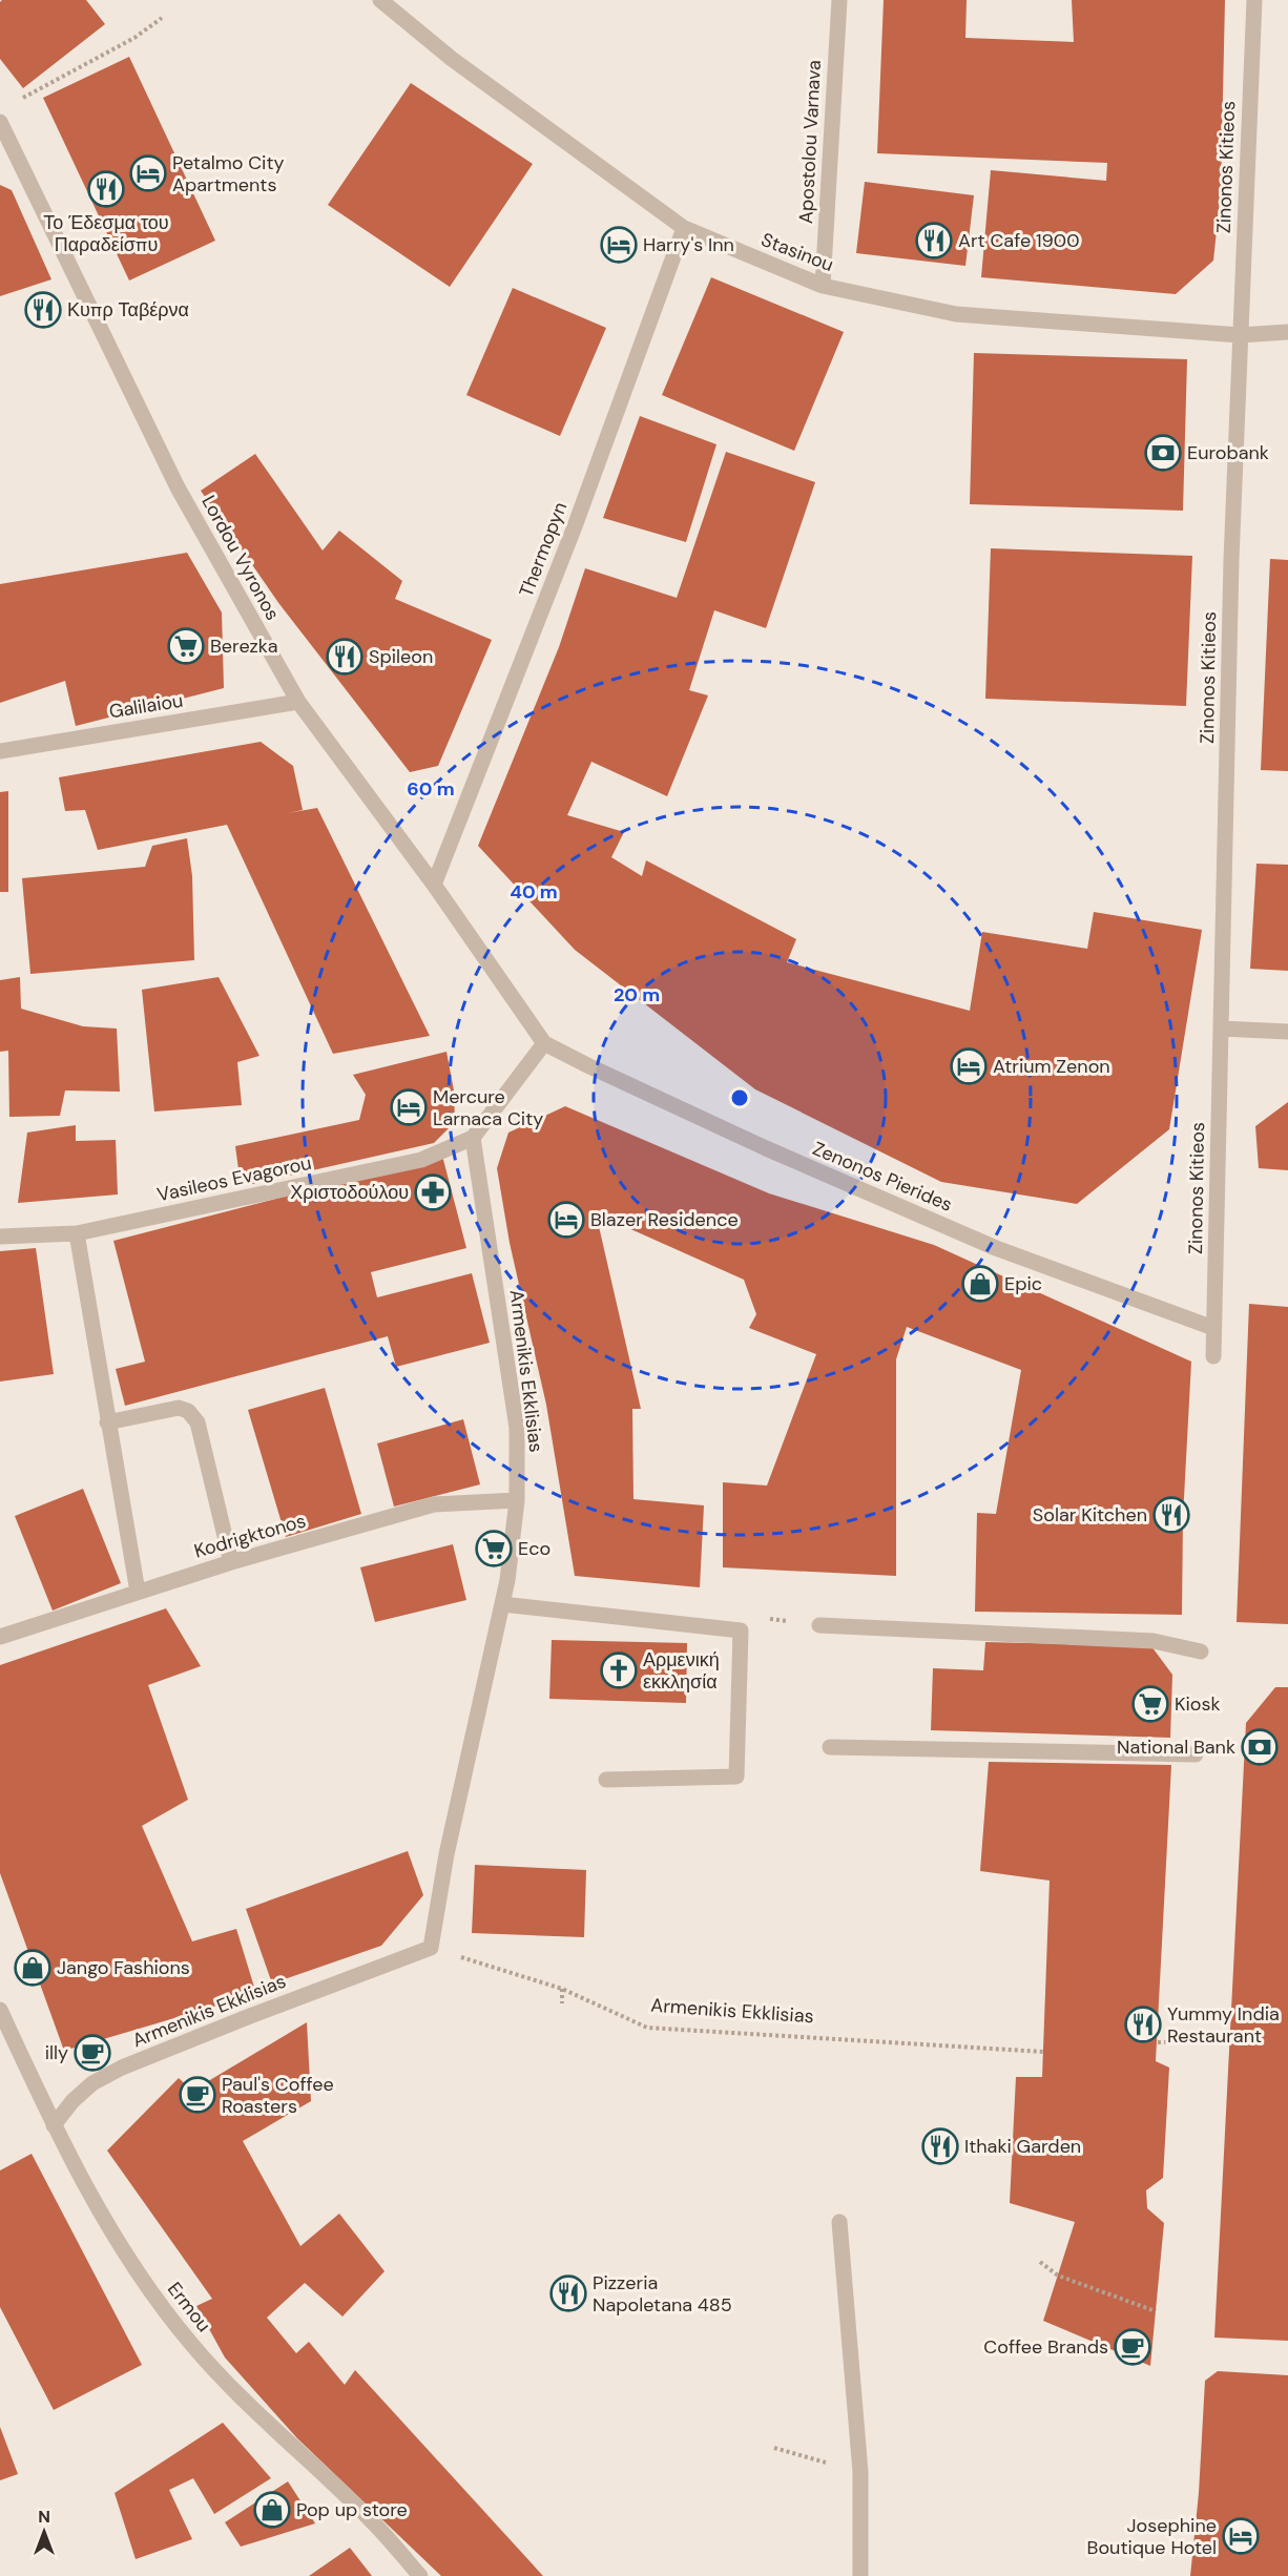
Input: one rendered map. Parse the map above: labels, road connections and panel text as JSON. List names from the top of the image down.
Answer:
{
  "streets": {
    "street": [
      "Apostolou Varnava",
      "Zinonos Kitieos",
      "Stasinou",
      "Thermopyn",
      "Lordou Vyronos",
      "Galilaiou",
      "Zenonos Pierides",
      "Vasileos Evagorou",
      "Armenikis Ekklisias",
      "Kodrigktonos",
      "Ermou"
    ]
  },
  "crossings": [
    ["Apostolou Varnava", "Stasinou"],
    ["Zinonos Kitieos", "Stasinou"],
    ["Zinonos Kitieos", "Zenonos Pierides"],
    ["Stasinou", "Thermopyn"],
    ["Thermopyn", "Lordou Vyronos"],
    ["Lordou Vyronos", "Galilaiou"],
    ["Lordou Vyronos", "Zenonos Pierides"],
    ["Vasileos Evagorou", "Armenikis Ekklisias"],
    ["Armenikis Ekklisias", "Kodrigktonos"],
    ["Armenikis Ekklisias", "Ermou"]
  ],
  "places": {
    "hotel": [
      "Petalmo City Apartments",
      "Harry's Inn",
      "Atrium Zenon",
      "Mercure Larnaca City",
      "Blazer Residence",
      "Josephine Boutique Hotel"
    ],
    "restaurant": [
      "Το Έδεσμα του Παραδείσπυ",
      "Art Cafe 1900",
      "Κυπρ Ταβέρνα",
      "Spileon",
      "Solar Kitchen",
      "Yummy India Restaurant",
      "Ithaki Garden",
      "Pizzeria Napoletana 485"
    ],
    "bank": ["Eurobank", "National Bank"],
    "supermarket": ["Berezka", "Eco", "Kiosk"],
    "pharmacy": ["Χριστοδούλου"],
    "shop": ["Epic", "Jango Fashions", "Pop up store"],
    "church": ["Αρμενική εκκλησία"],
    "cafe": ["illy", "Paul's Coffee Roasters", "Coffee Brands"]
  },
  "north": "top",
  "rings": ["60 m", "40 m", "20 m"]
}
